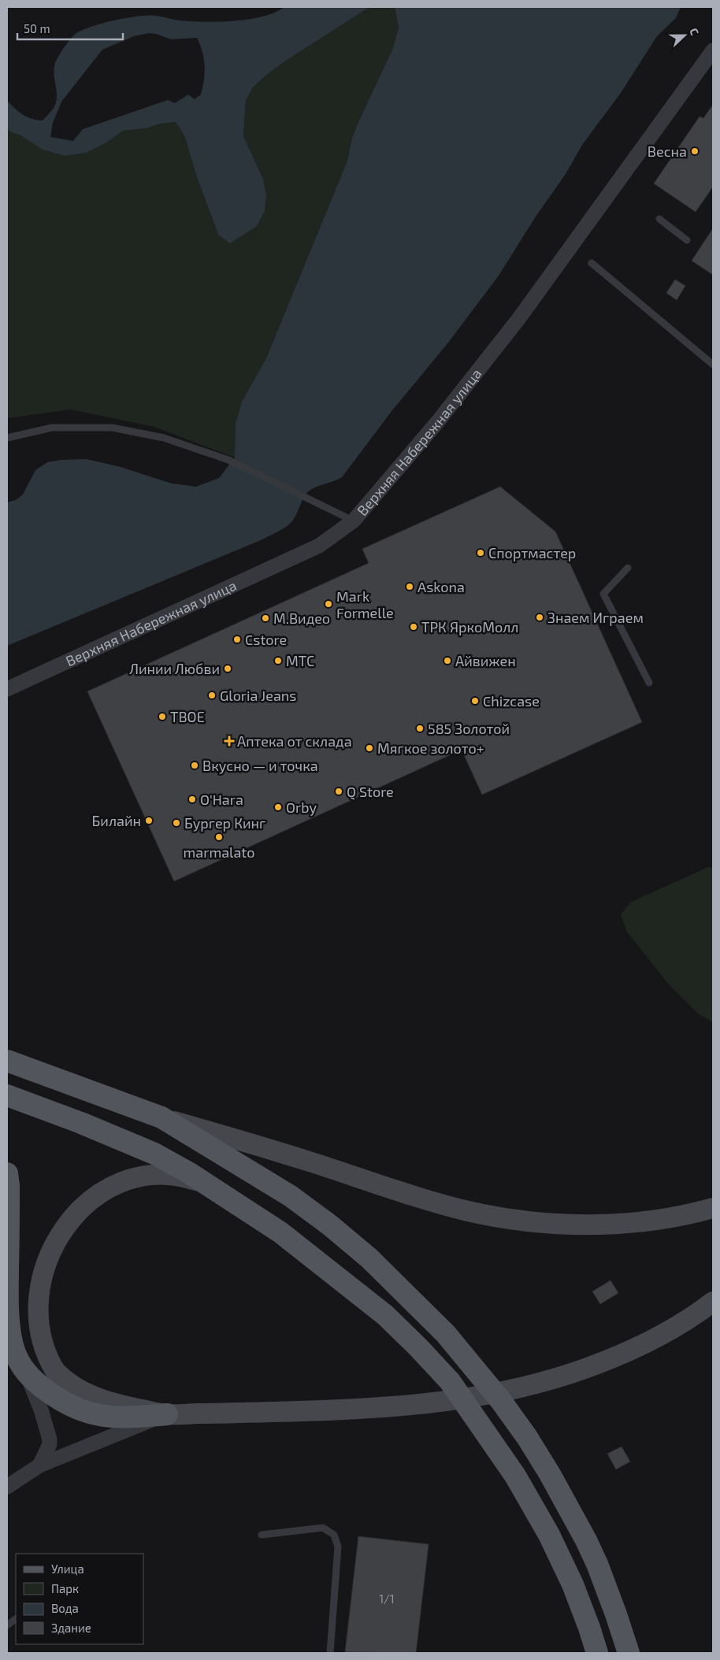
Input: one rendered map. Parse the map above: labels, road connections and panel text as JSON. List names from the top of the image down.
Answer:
{
  "streets": {
    "street": ["Верхняя Набережная улица"]
  },
  "places": {
    "other": [
      "Весна",
      "Спортмастер",
      "Askona",
      "Mark Formelle",
      "Знаем Играем",
      "М.Видео",
      "ТРК ЯркоМолл",
      "Cstore",
      "МТС",
      "Айвижен",
      "Линии Любви",
      "Gloria Jeans",
      "Chizcase",
      "ТВОЕ",
      "585 Золотой",
      "Мягкое золото+",
      "Вкусно — и точка",
      "Q Store",
      "O'Hara",
      "Orby",
      "Билайн",
      "Бургер Кинг",
      "marmalato"
    ],
    "health": ["Аптека от склада"]
  },
  "house_numbers": ["1/1"],
  "legend": [
    "Улица",
    "Парк",
    "Вода",
    "Здание"
  ],
  "scale_bar": "50 m",
  "north": "right"
}
